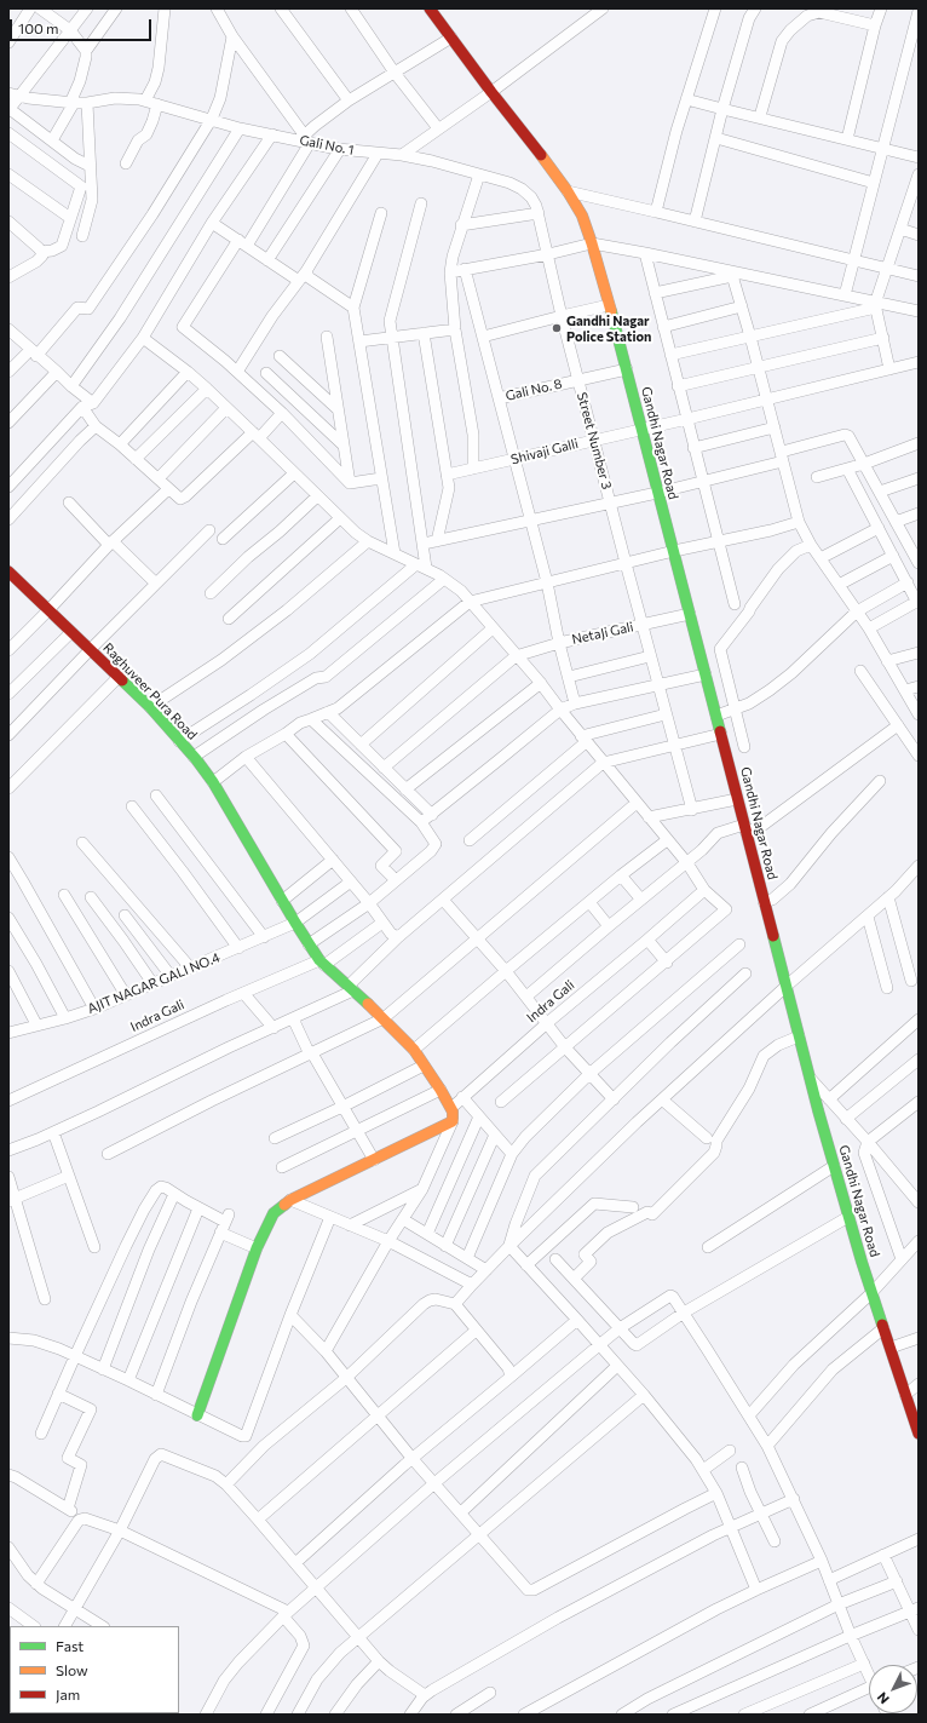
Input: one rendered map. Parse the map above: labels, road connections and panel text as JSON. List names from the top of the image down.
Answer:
{
  "streets": {
    "street": [
      "Gali No. 1",
      "Gali No. 8",
      "Street Number 3",
      "Gandhi Nagar Road",
      "Shivaji Galli",
      "NetaJi Gali",
      "Raghuveer Pura Road",
      "AJIT NAGAR GALI NO.4",
      "Indra Gali"
    ]
  },
  "crossings": [
    ["Gali No. 1", "Street Number 3"],
    ["Gali No. 8", "Street Number 3"],
    ["Gali No. 8", "Gandhi Nagar Road"],
    ["Street Number 3", "Shivaji Galli"],
    ["Street Number 3", "NetaJi Gali"],
    ["Gandhi Nagar Road", "Shivaji Galli"],
    ["Gandhi Nagar Road", "NetaJi Gali"],
    ["Raghuveer Pura Road", "AJIT NAGAR GALI NO.4"]
  ],
  "places": ["Gandhi Nagar Police Station"],
  "legend": ["Fast", "Slow", "Jam"],
  "scale_bar": "100 m",
  "north": "bottom left"
}
